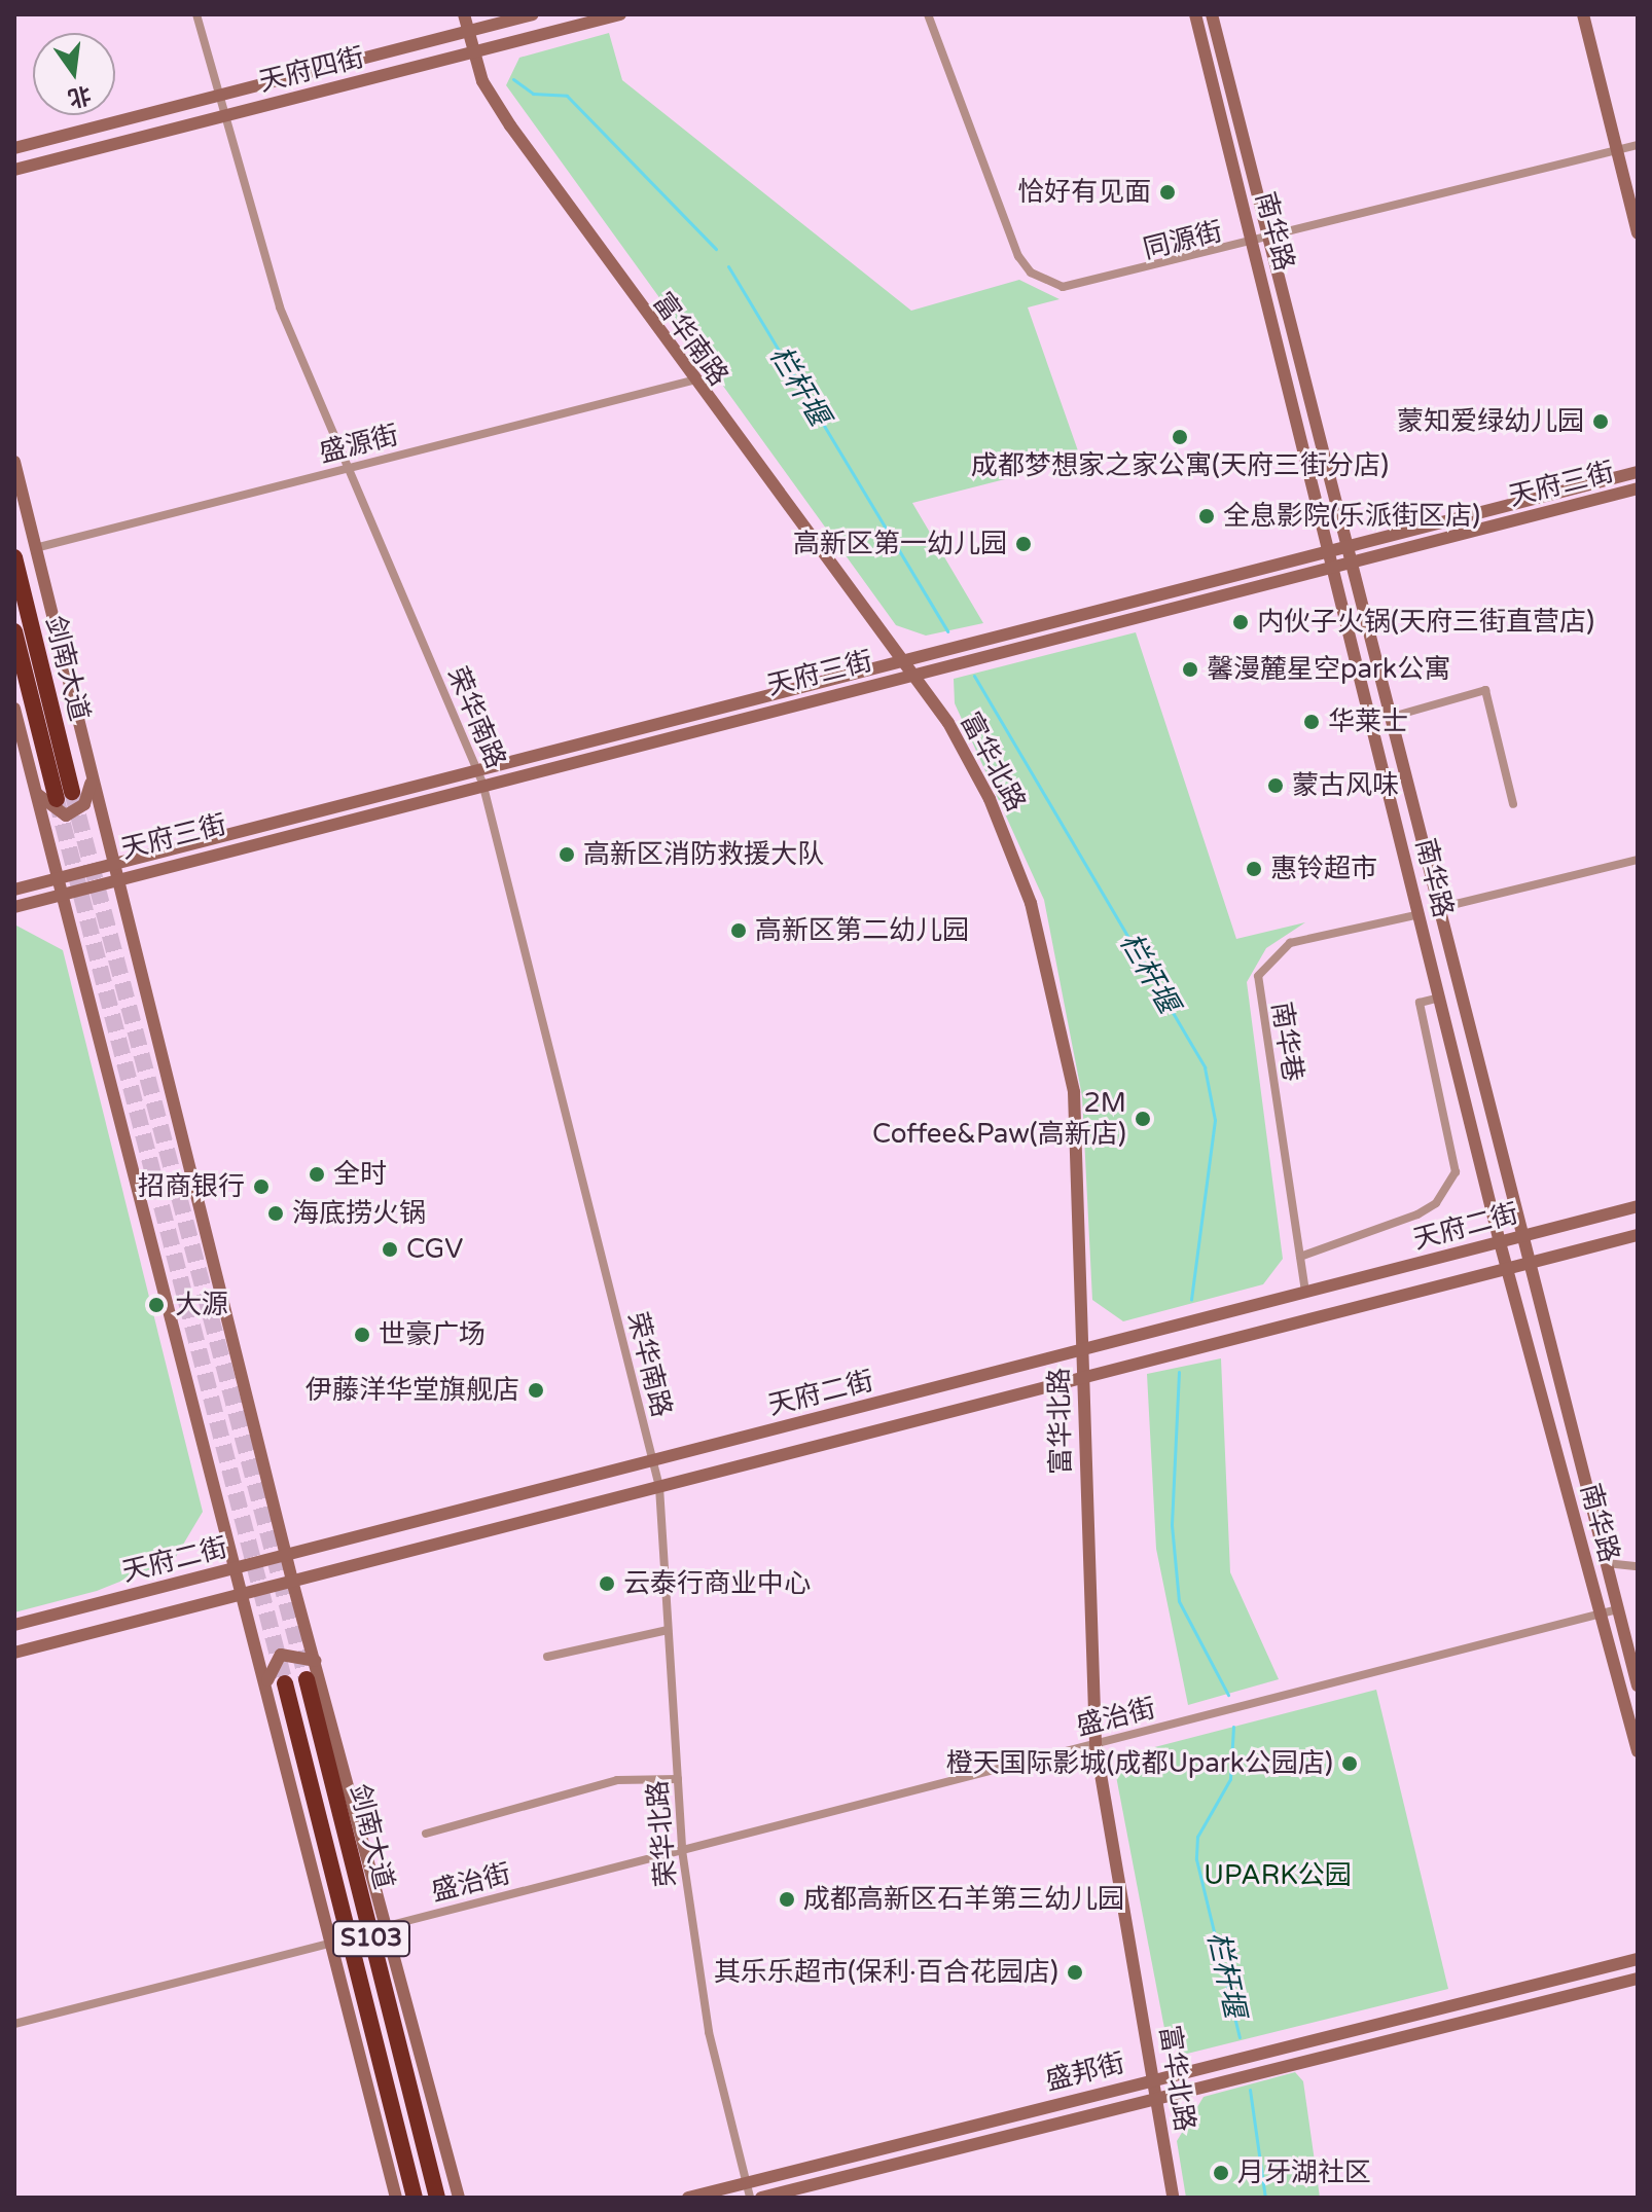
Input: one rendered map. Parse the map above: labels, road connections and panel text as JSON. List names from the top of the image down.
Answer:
{
  "streets": {
    "highway": ["剑南大道", "S103"],
    "main road": [
      "天府四街",
      "南华路",
      "富华南路",
      "天府三街",
      "富华北路",
      "天府二街",
      "盛邦街"
    ],
    "street": [
      "同源街",
      "盛源街",
      "荣华南路",
      "南华巷",
      "盛治街",
      "荣华北路"
    ]
  },
  "crossings": [
    ["天府四街", "富华南路"],
    ["天府四街", "荣华南路"],
    ["南华路", "同源街"],
    ["南华路", "天府三街"],
    ["南华路", "南华巷"],
    ["南华路", "天府二街"],
    ["南华路", "盛治街"],
    ["富华南路", "盛源街"],
    ["富华南路", "天府三街"],
    ["富华南路", "富华北路"],
    ["盛源街", "荣华南路"],
    ["天府三街", "荣华南路"],
    ["天府三街", "富华北路"],
    ["荣华南路", "天府二街"],
    ["荣华南路", "荣华北路"],
    ["富华北路", "天府二街"],
    ["富华北路", "盛治街"],
    ["富华北路", "盛邦街"],
    ["南华巷", "天府二街"],
    ["天府二街", "荣华北路"],
    ["盛治街", "荣华北路"],
    ["荣华北路", "盛邦街"]
  ],
  "water": ["栏杆堰"],
  "parks": ["UPARK公园"],
  "places": [
    "恰好有见面",
    "蒙知爱绿幼儿园",
    "成都梦想家之家公寓(天府三街分店)",
    "全息影院(乐派街区店)",
    "高新区第一幼儿园",
    "内伙子火锅(天府三街直营店)",
    "馨漫麓星空park公寓",
    "华莱士",
    "蒙古风味",
    "高新区消防救援大队",
    "惠铃超市",
    "高新区第二幼儿园",
    "2M Coffee&Paw(高新店)",
    "全时",
    "招商银行",
    "海底捞火锅",
    "CGV",
    "大源",
    "世豪广场",
    "伊藤洋华堂旗舰店",
    "云泰行商业中心",
    "橙天国际影城(成都Upark公园店)",
    "成都高新区石羊第三幼儿园",
    "其乐乐超市(保利·百合花园店)",
    "月牙湖社区"
  ],
  "north": "bottom"
}
